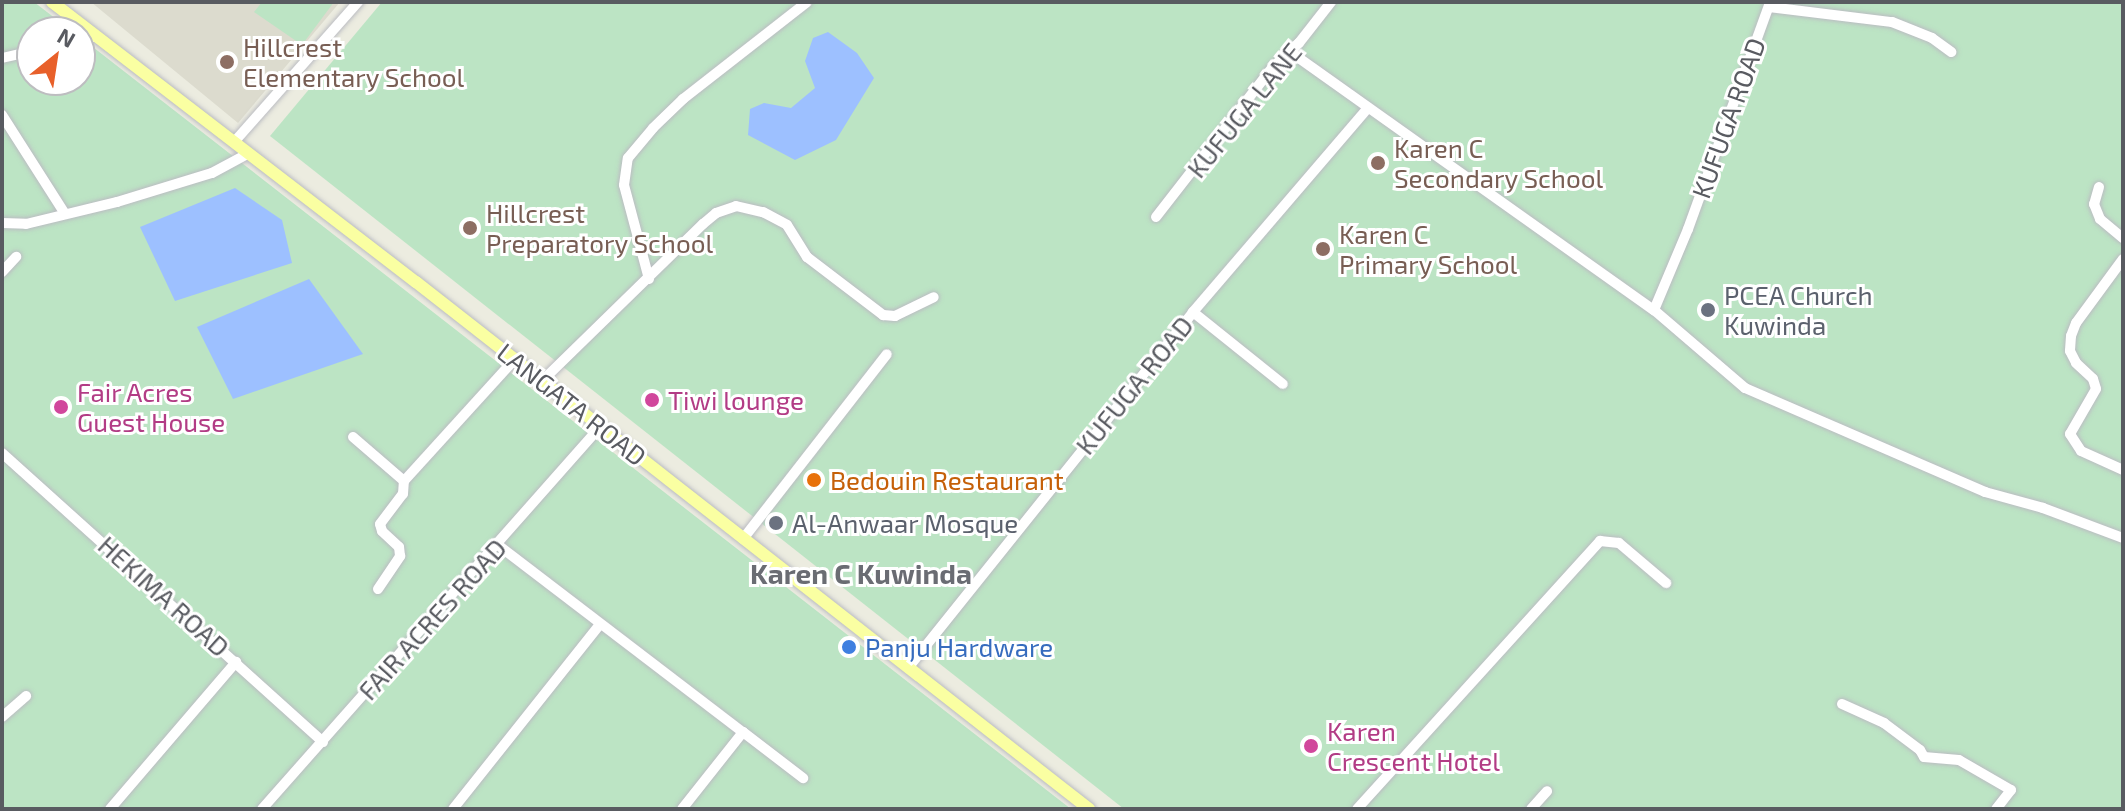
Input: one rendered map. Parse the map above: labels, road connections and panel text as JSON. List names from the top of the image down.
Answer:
{
  "streets": {
    "main road": ["LANGATA ROAD"],
    "street": [
      "KUFUGA LANE",
      "KUFUGA ROAD",
      "HEKIMA ROAD",
      "FAIR ACRES ROAD"
    ]
  },
  "crossings": [
    ["KUFUGA ROAD", "LANGATA ROAD"],
    ["LANGATA ROAD", "FAIR ACRES ROAD"],
    ["HEKIMA ROAD", "FAIR ACRES ROAD"]
  ],
  "districts": ["Karen C Kuwinda"],
  "places": [
    "Hillcrest Elementary School",
    "Karen C Secondary School",
    "Hillcrest Preparatory School",
    "Karen C Primary School",
    "PCEA Church Kuwinda",
    "Tiwi lounge",
    "Fair Acres Guest House",
    "Bedouin Restaurant",
    "Al-Anwaar Mosque",
    "Panju Hardware",
    "Karen Crescent Hotel"
  ],
  "north": "top right"
}
